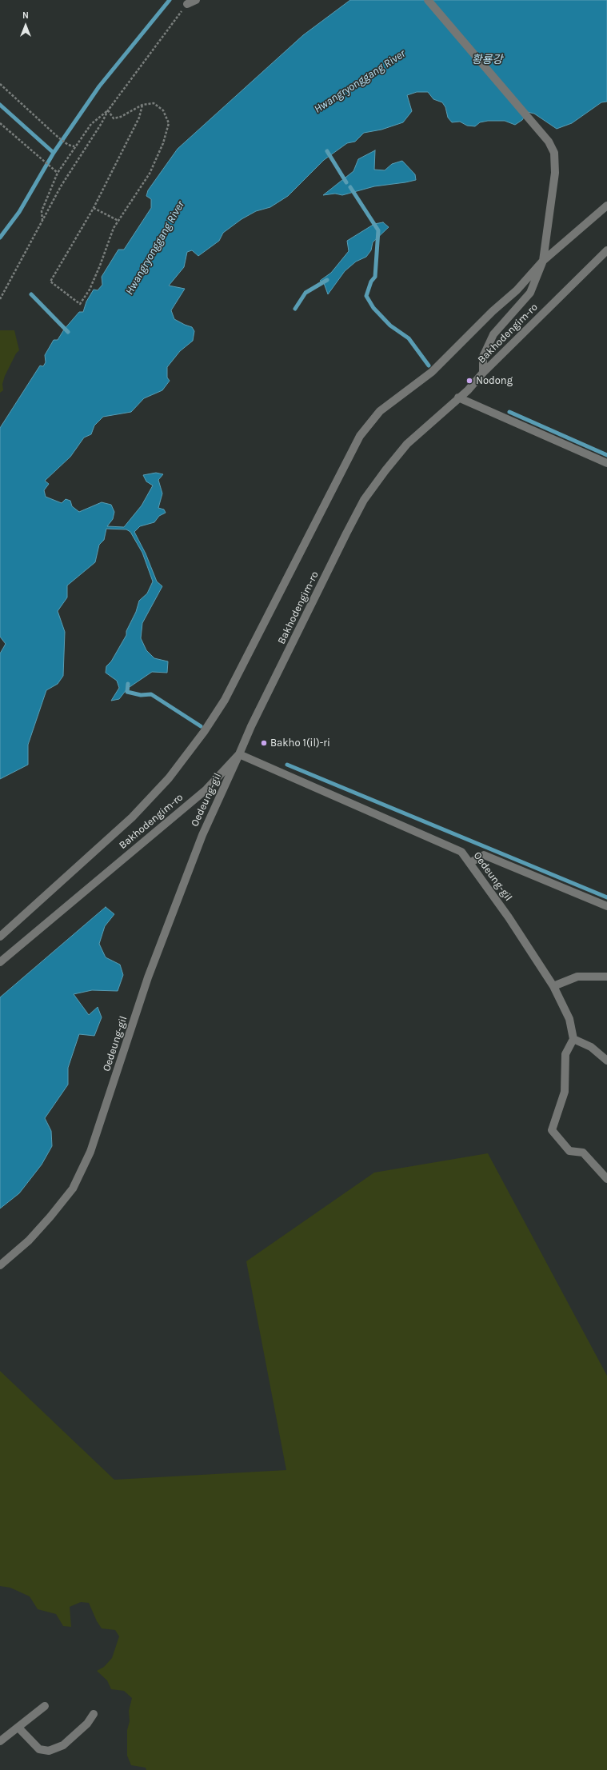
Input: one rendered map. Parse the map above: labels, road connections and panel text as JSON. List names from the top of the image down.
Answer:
{
  "streets": {
    "street": ["Bakhodengim-ro", "Oedeung-gil"]
  },
  "crossings": [
    ["Bakhodengim-ro", "Oedeung-gil"]
  ],
  "water": ["황룡강", "Hwangryonggang River"],
  "places": ["Nodong", "Bakho 1(il)-ri"],
  "north": "top"
}
